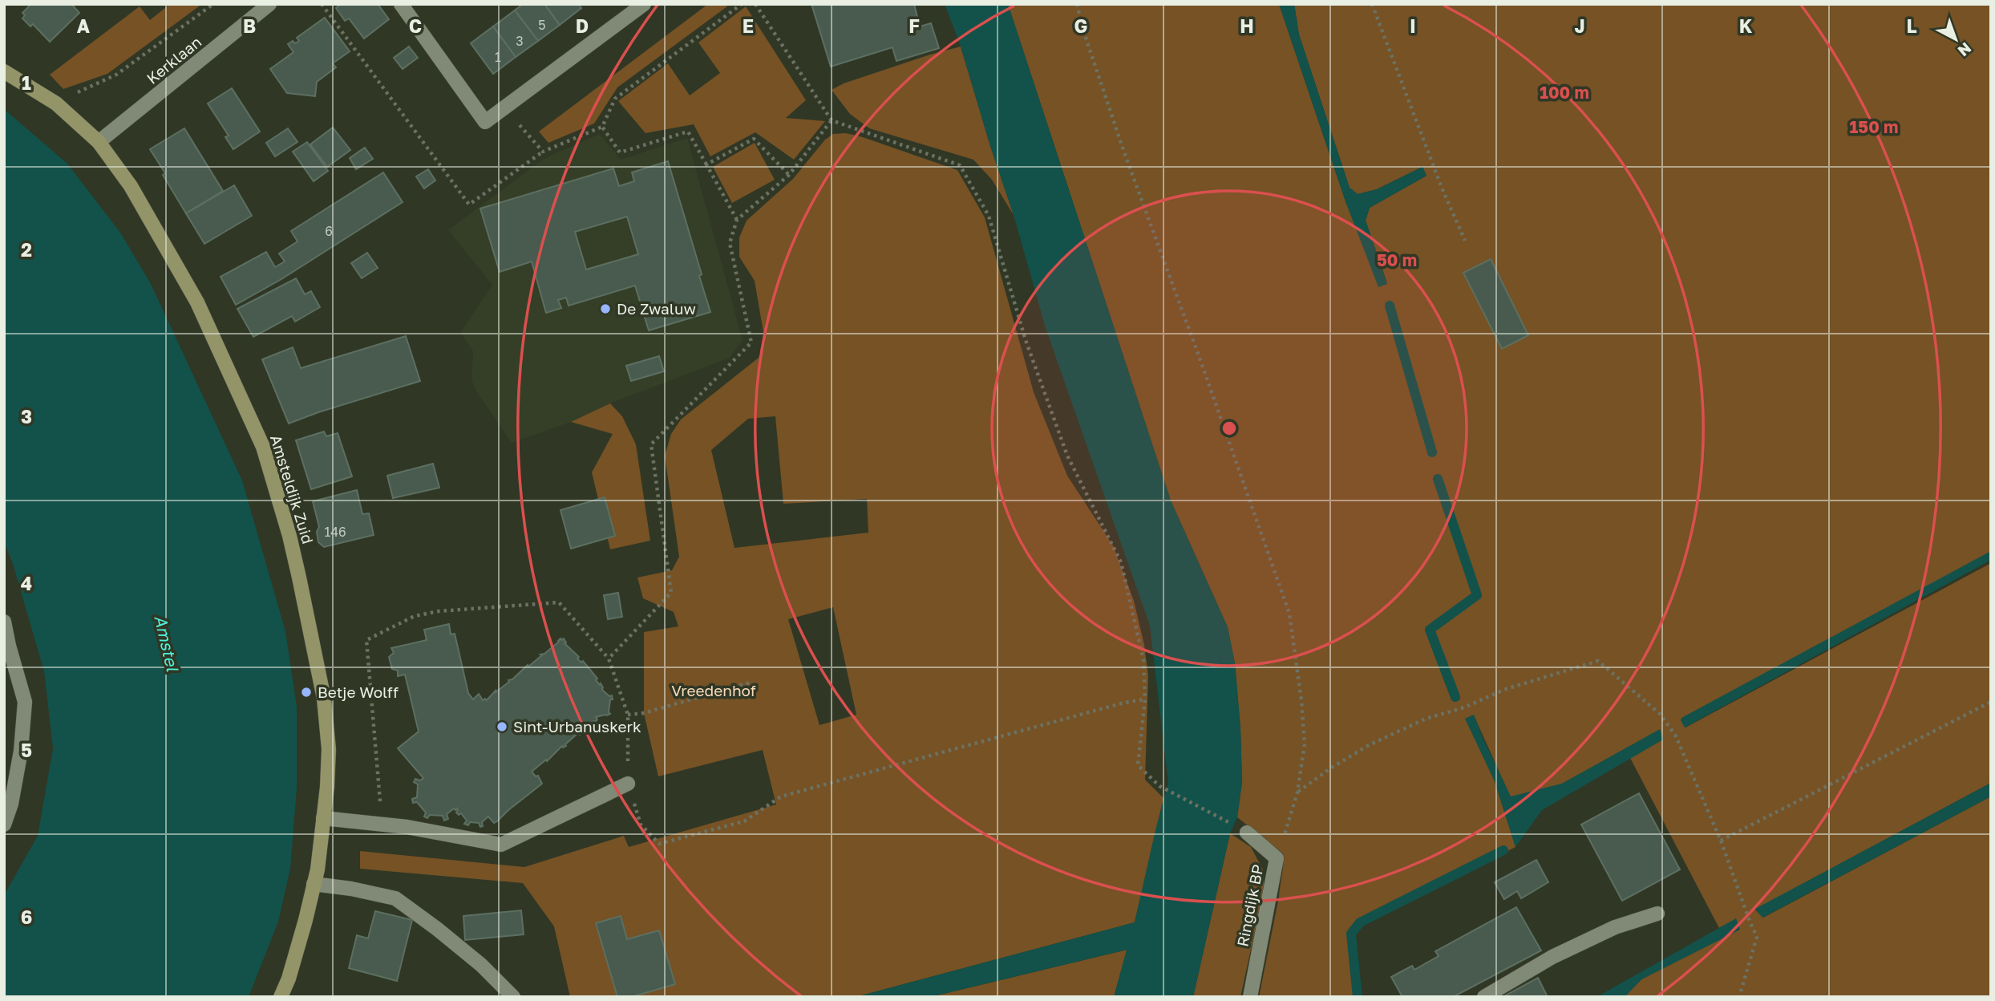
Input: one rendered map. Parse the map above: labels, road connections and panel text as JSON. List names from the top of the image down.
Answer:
{
  "streets": {
    "street": ["Kerklaan", "Amsteldijk Zuid", "Ringdijk BP"]
  },
  "crossings": [
    ["Kerklaan", "Amsteldijk Zuid"]
  ],
  "water": ["Amstel"],
  "parks": ["Vreedenhof"],
  "places": ["De Zwaluw", "Betje Wolff", "Sint-Urbanuskerk"],
  "house_numbers": [
    "5",
    "3",
    "1",
    "6",
    "146"
  ],
  "north": "bottom right",
  "grid": {
    "columns": [
      "A",
      "B",
      "C",
      "D",
      "E",
      "F",
      "G",
      "H",
      "I",
      "J",
      "K",
      "L"
    ],
    "rows": [
      "1",
      "2",
      "3",
      "4",
      "5",
      "6"
    ]
  },
  "rings": ["100 m", "150 m", "50 m"]
}
